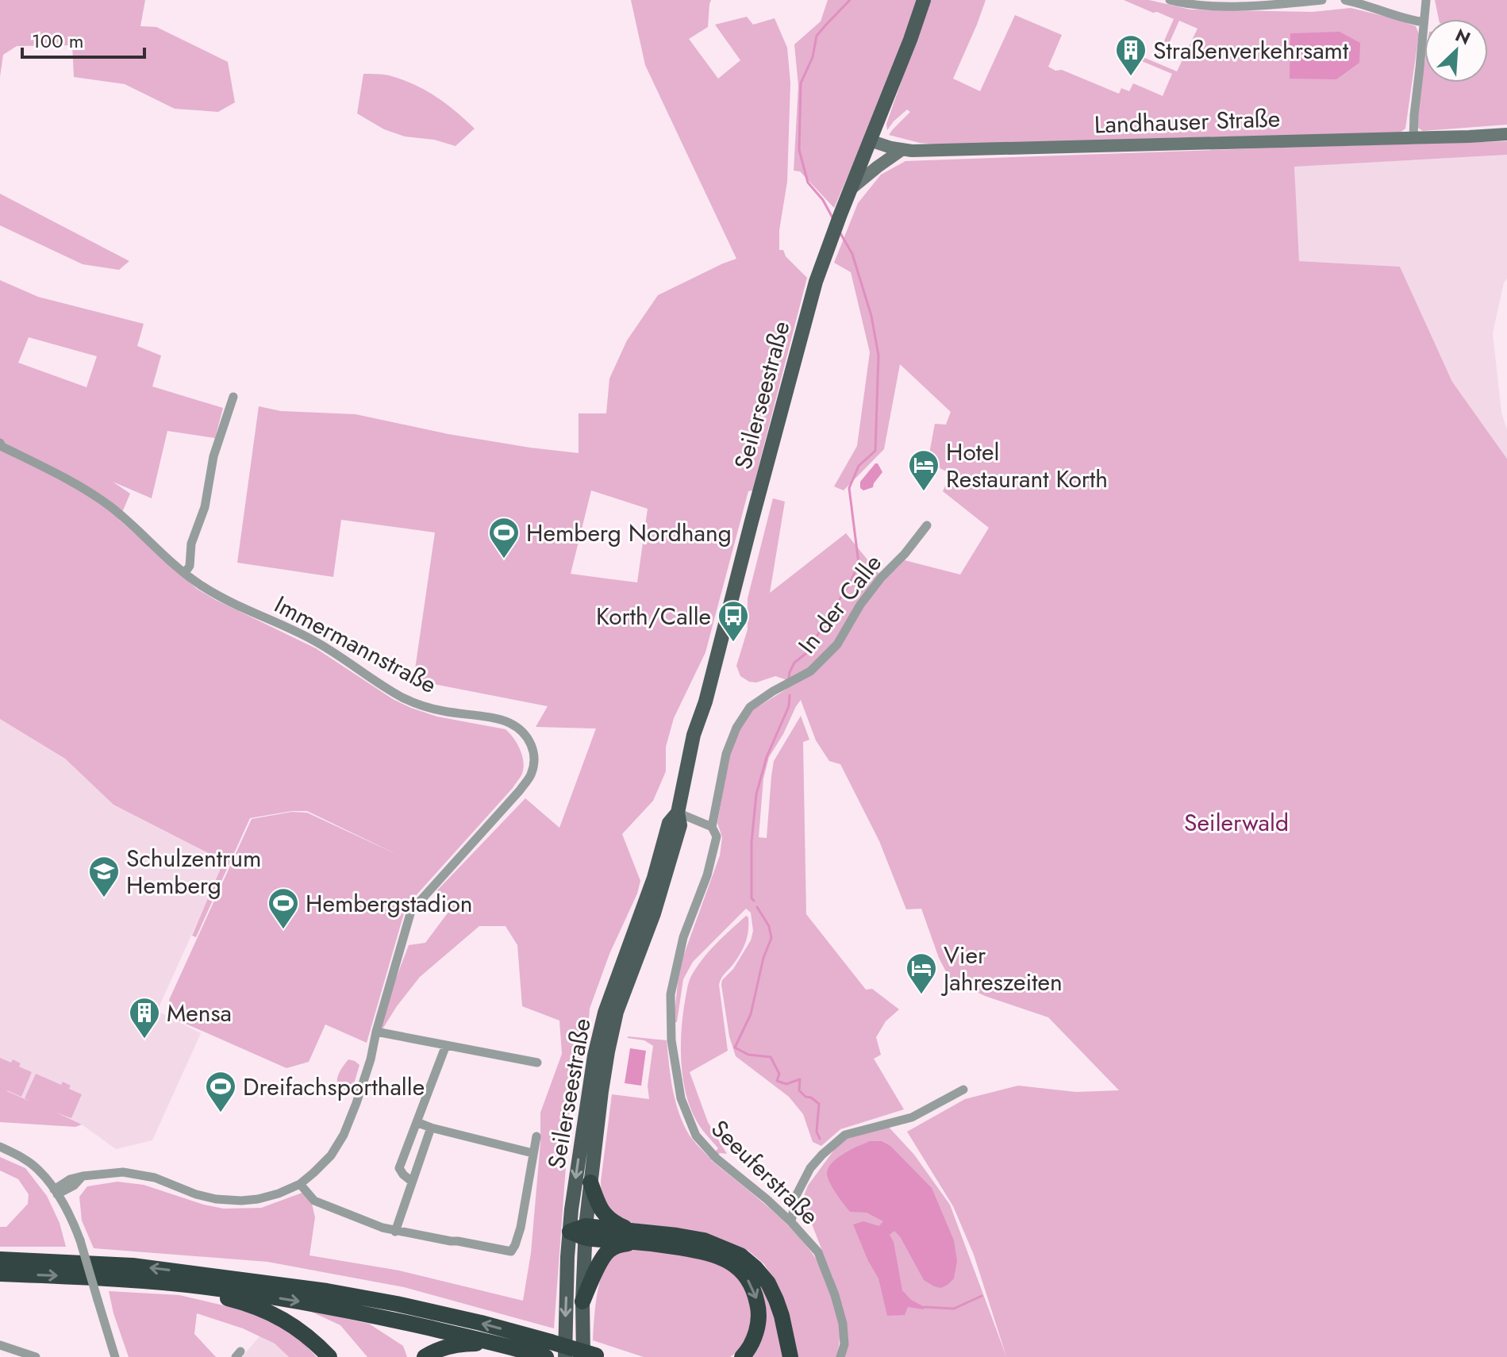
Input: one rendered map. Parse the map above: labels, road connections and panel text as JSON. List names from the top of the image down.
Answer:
{
  "streets": {
    "main road": ["Landhauser Straße", "Seilerseestraße"],
    "street": ["In der Calle", "Immermannstraße", "Seeuferstraße"]
  },
  "crossings": [
    ["Landhauser Straße", "Seilerseestraße"],
    ["In der Calle", "Seeuferstraße"]
  ],
  "parks": ["Seilerwald"],
  "places": {
    "building": ["Straßenverkehrsamt", "Mensa"],
    "hotel": ["Hotel Restaurant Korth", "Vier Jahreszeiten"],
    "sports": ["Hemberg Nordhang", "Hembergstadion", "Dreifachsporthalle"],
    "bus stop": ["Korth/Calle"],
    "school or university": ["Schulzentrum Hemberg"]
  },
  "scale_bar": "100 m",
  "north": "top right"
}
